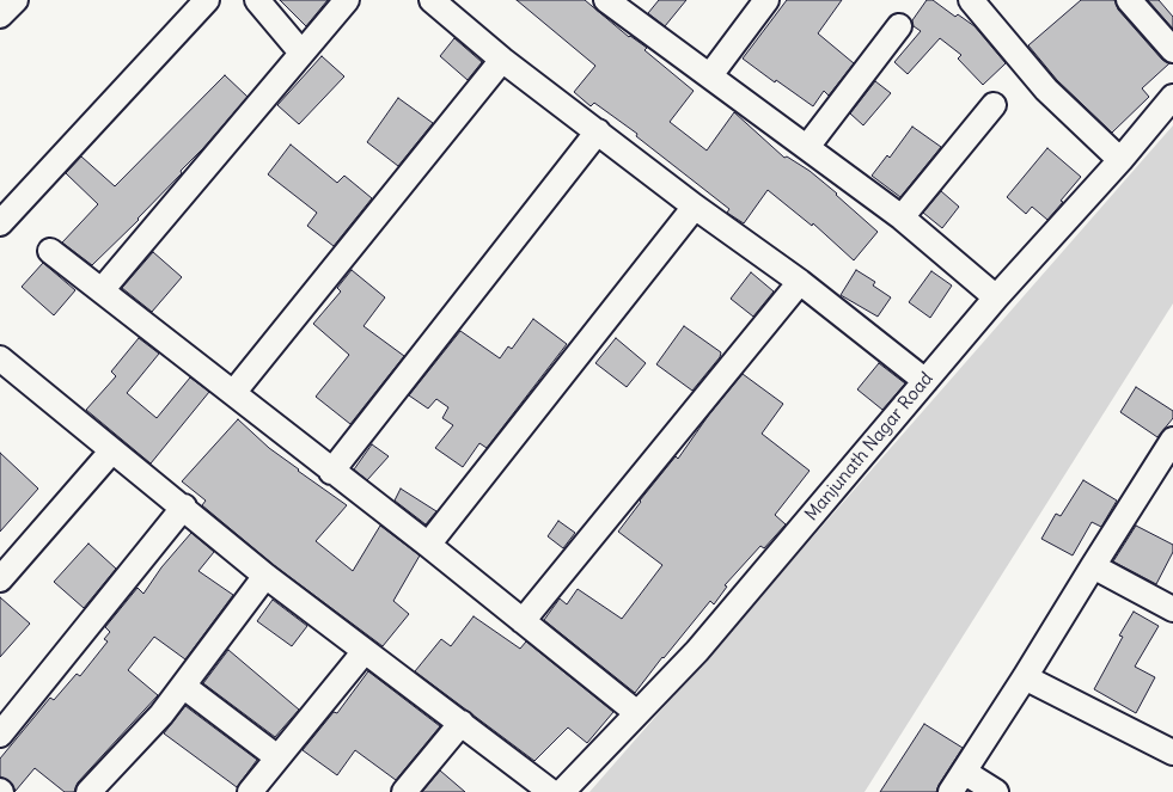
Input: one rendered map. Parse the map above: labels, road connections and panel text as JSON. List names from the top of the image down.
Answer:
{
  "streets": {
    "street": ["Manjunath Nagar Road"]
  }
}
